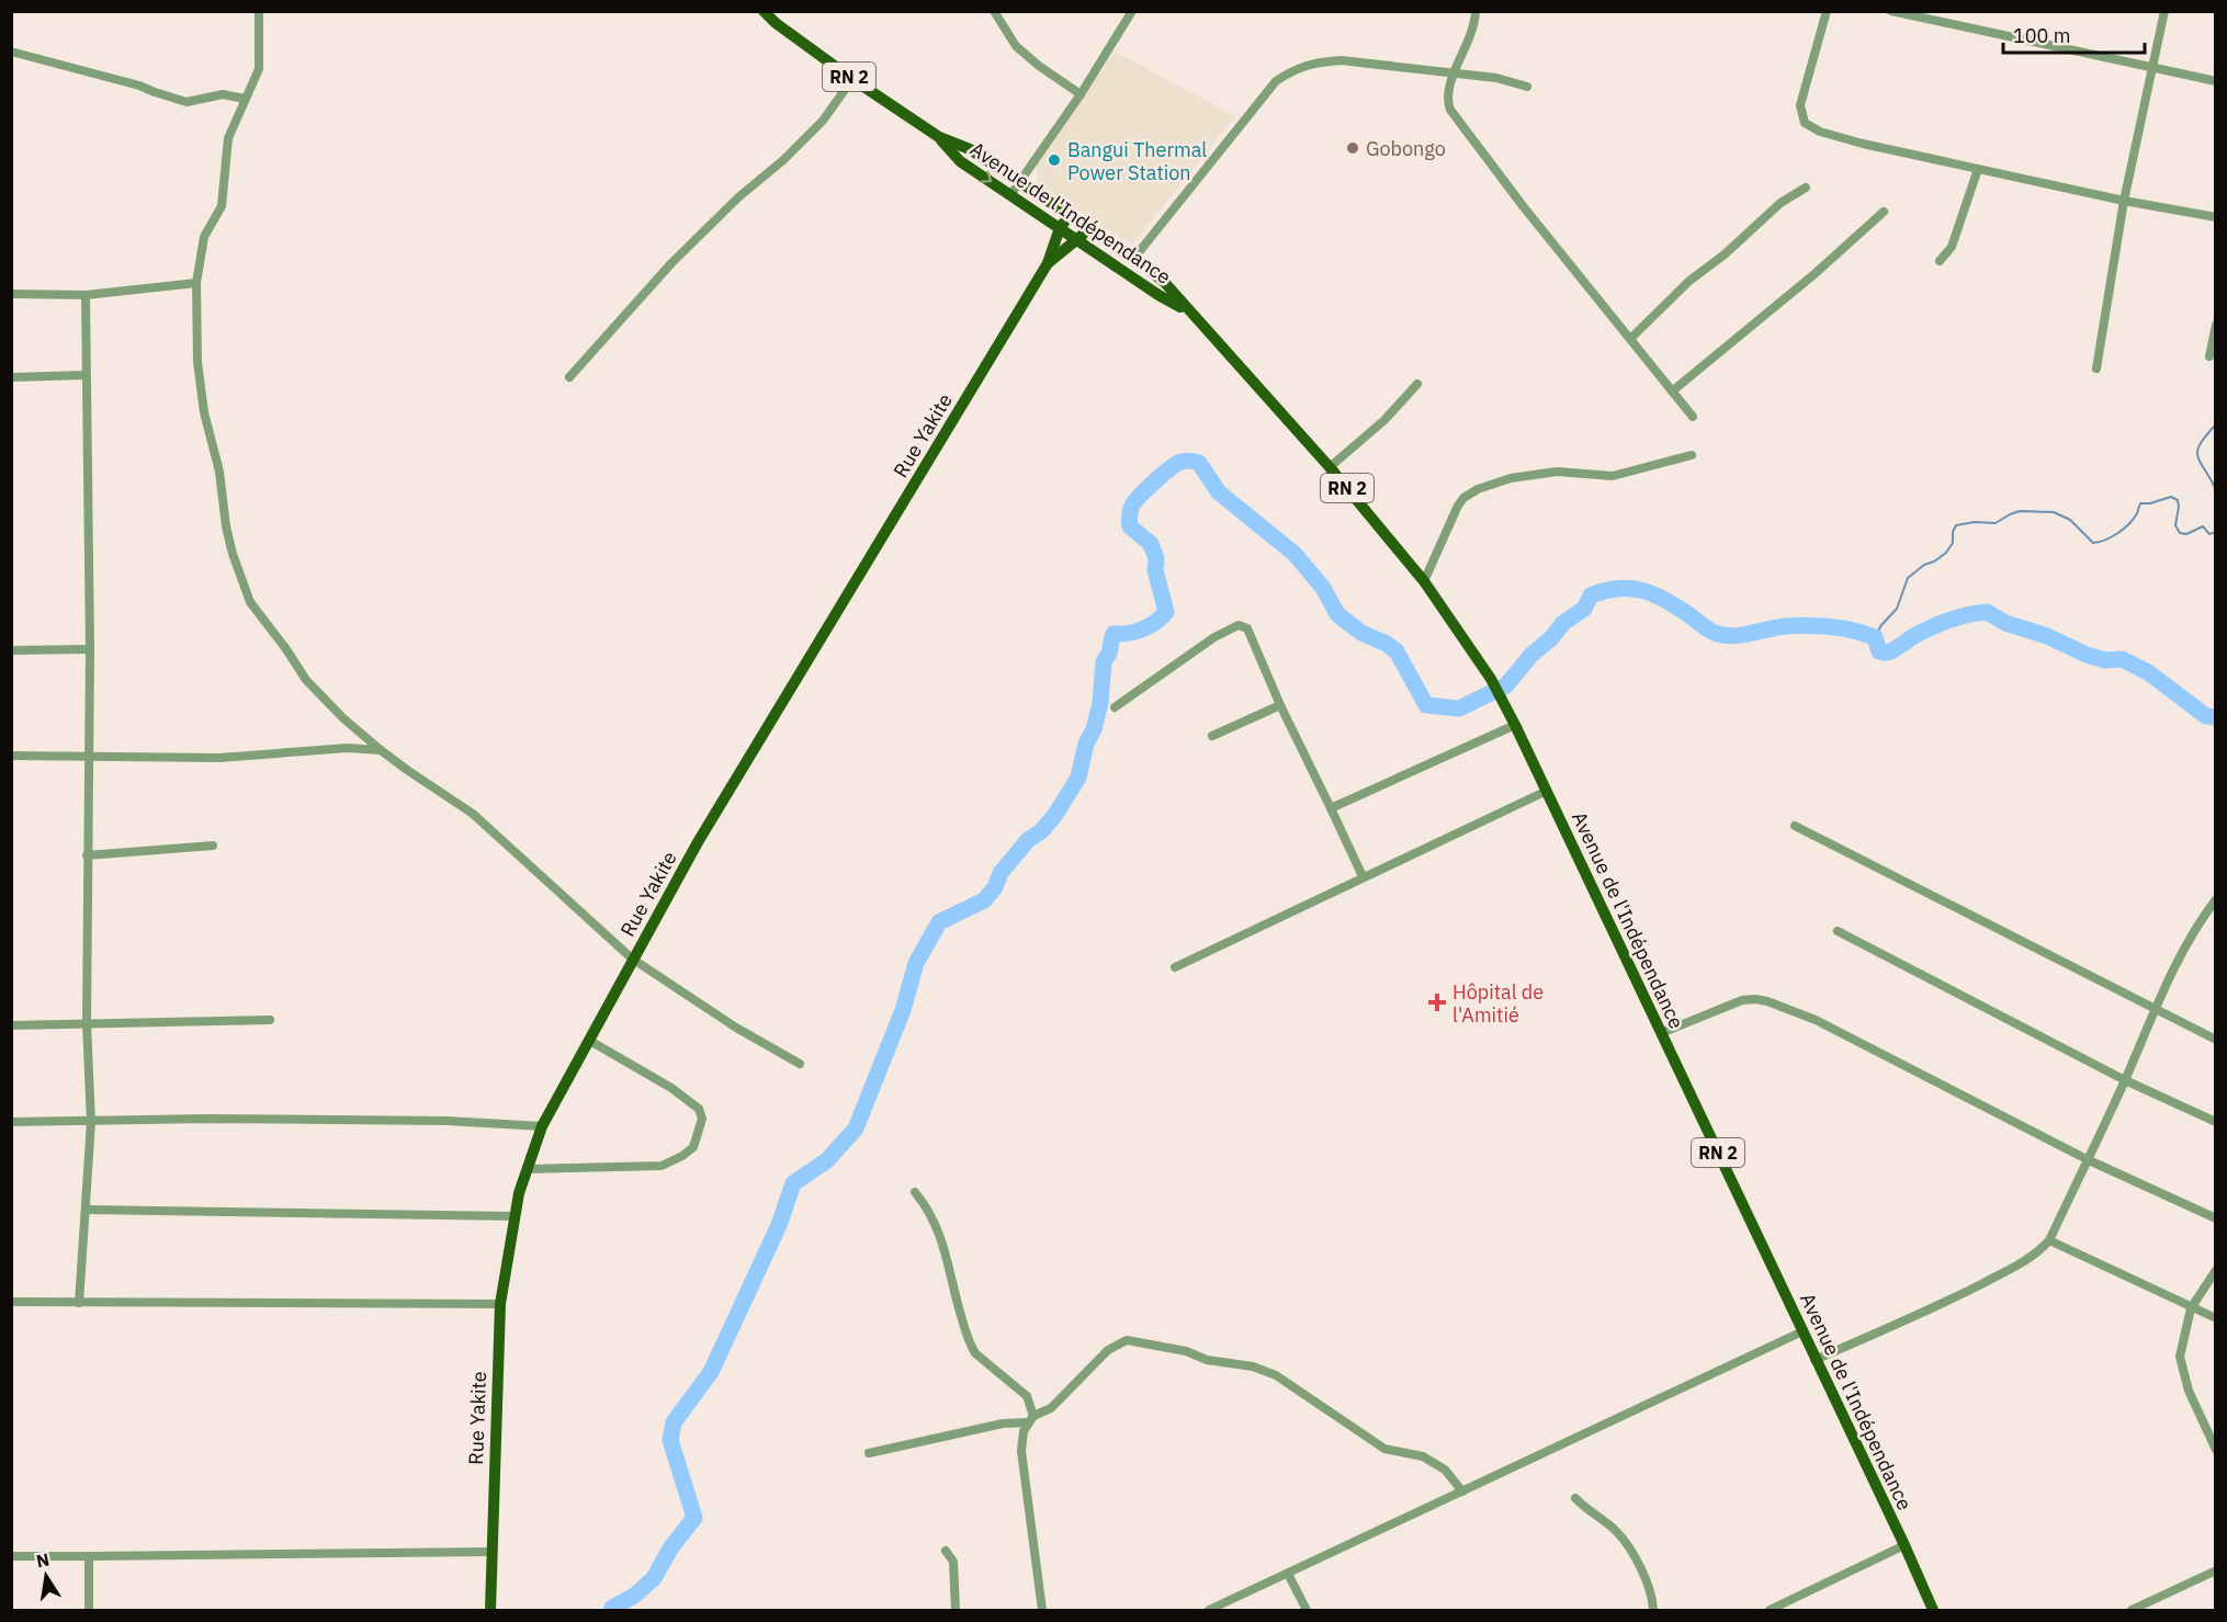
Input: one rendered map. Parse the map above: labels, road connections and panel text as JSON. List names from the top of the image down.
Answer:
{
  "streets": {
    "main road": ["RN 2", "Avenue de l'Indépendance", "Rue Yakite"]
  },
  "crossings": [
    ["Avenue de l'Indépendance", "Rue Yakite"]
  ],
  "places": {
    "other": ["Gobongo", "Bangui Thermal Power Station"],
    "health": ["Hôpital de l'Amitié"]
  },
  "scale_bar": "100 m",
  "north": "top"
}
